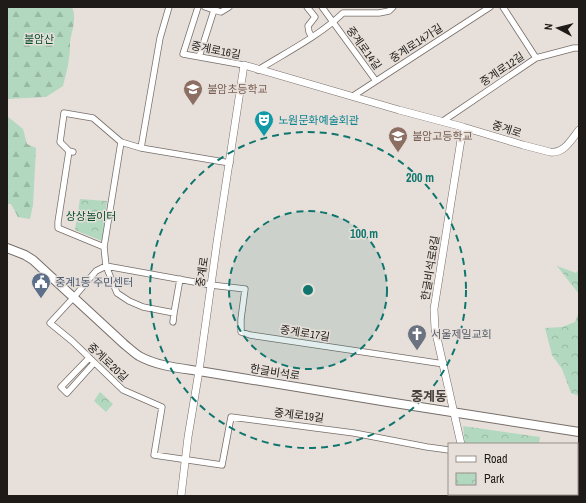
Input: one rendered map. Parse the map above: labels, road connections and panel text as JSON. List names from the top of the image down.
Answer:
{
  "streets": {
    "main road": ["한글비석로"],
    "street": [
      "중계로14가길",
      "중계로14길",
      "중계로16길",
      "중계로12길",
      "중계로",
      "한글비석로8길",
      "중계로17길",
      "중계로20길",
      "중계로19길"
    ]
  },
  "crossings": [
    ["중계로14가길", "중계로14길"],
    ["중계로14가길", "중계로"],
    ["중계로16길", "중계로"],
    ["중계로12길", "중계로"],
    ["중계로", "한글비석로8길"],
    ["중계로", "중계로17길"],
    ["중계로", "중계로20길"],
    ["중계로", "한글비석로"],
    ["중계로", "중계로19길"],
    ["한글비석로8길", "중계로17길"],
    ["한글비석로8길", "한글비석로"],
    ["중계로20길", "한글비석로"],
    ["중계로20길", "중계로19길"]
  ],
  "districts": ["중계동"],
  "parks": ["불암산", "상상놀이터"],
  "places": {
    "school or university": ["불암초등학교", "불암고등학교"],
    "theatre": ["노원문화예술회관"],
    "public building": ["중계1동 주민센터"],
    "church": ["서울제일교회"]
  },
  "legend": ["Road", "Park"],
  "north": "left",
  "rings": ["200 m", "100 m"]
}
